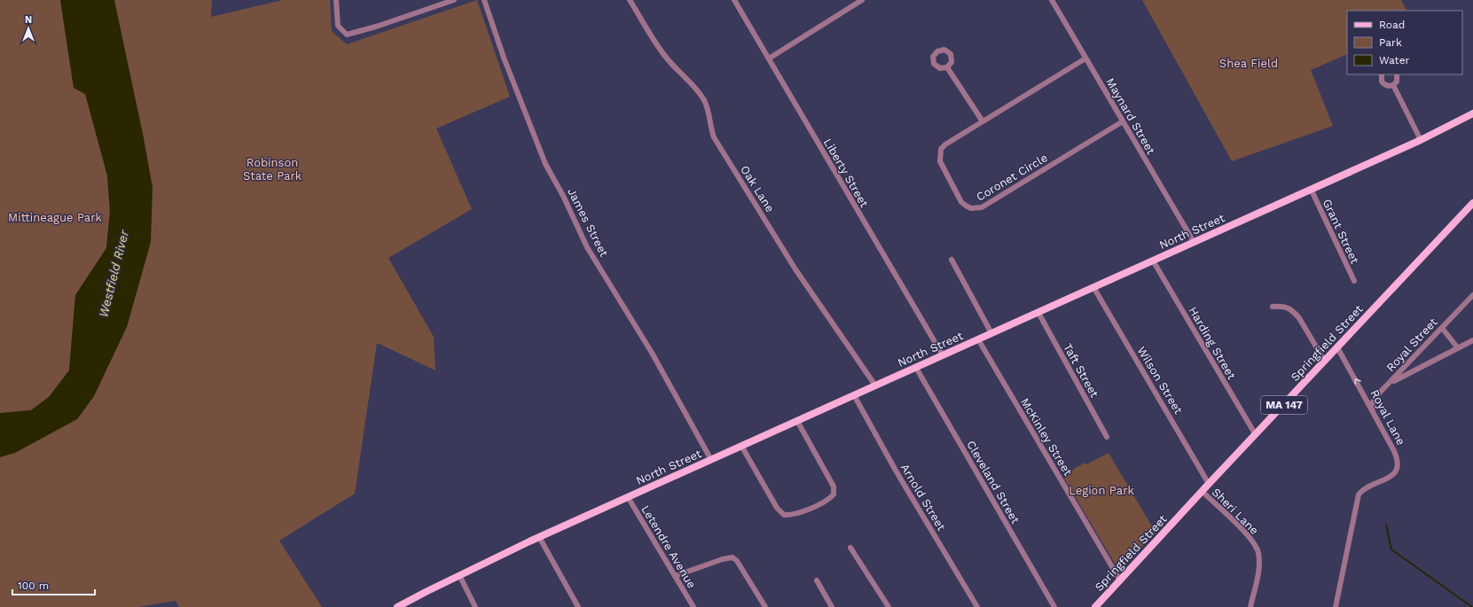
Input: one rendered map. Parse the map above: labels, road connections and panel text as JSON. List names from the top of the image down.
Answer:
{
  "streets": {
    "main road": ["North Street", "Springfield Street", "MA 147"],
    "street": [
      "Maynard Street",
      "Liberty Street",
      "Coronet Circle",
      "Oak Lane",
      "James Street",
      "Grant Street",
      "Harding Street",
      "Royal Street",
      "Taft Street",
      "Wilson Street",
      "Royal Lane",
      "McKinley Street",
      "Cleveland Street",
      "Arnold Street",
      "Sheri Lane",
      "Letendre Avenue"
    ]
  },
  "crossings": [
    ["Maynard Street", "Coronet Circle"],
    ["Maynard Street", "North Street"],
    ["Liberty Street", "North Street"],
    ["Oak Lane", "North Street"],
    ["James Street", "North Street"],
    ["North Street", "Grant Street"],
    ["North Street", "Harding Street"],
    ["North Street", "Taft Street"],
    ["North Street", "Wilson Street"],
    ["North Street", "McKinley Street"],
    ["North Street", "Cleveland Street"],
    ["North Street", "Arnold Street"],
    ["North Street", "Letendre Avenue"],
    ["Harding Street", "Springfield Street"],
    ["Springfield Street", "Wilson Street"],
    ["Springfield Street", "Royal Lane"],
    ["Springfield Street", "McKinley Street"],
    ["Springfield Street", "Sheri Lane"],
    ["Royal Street", "Royal Lane"]
  ],
  "water": ["Westfield River"],
  "parks": [
    "Shea Field",
    "Robinson State Park",
    "Mittineague Park",
    "Legion Park"
  ],
  "legend": ["Road", "Park", "Water"],
  "scale_bar": "100 m",
  "north": "top"
}
